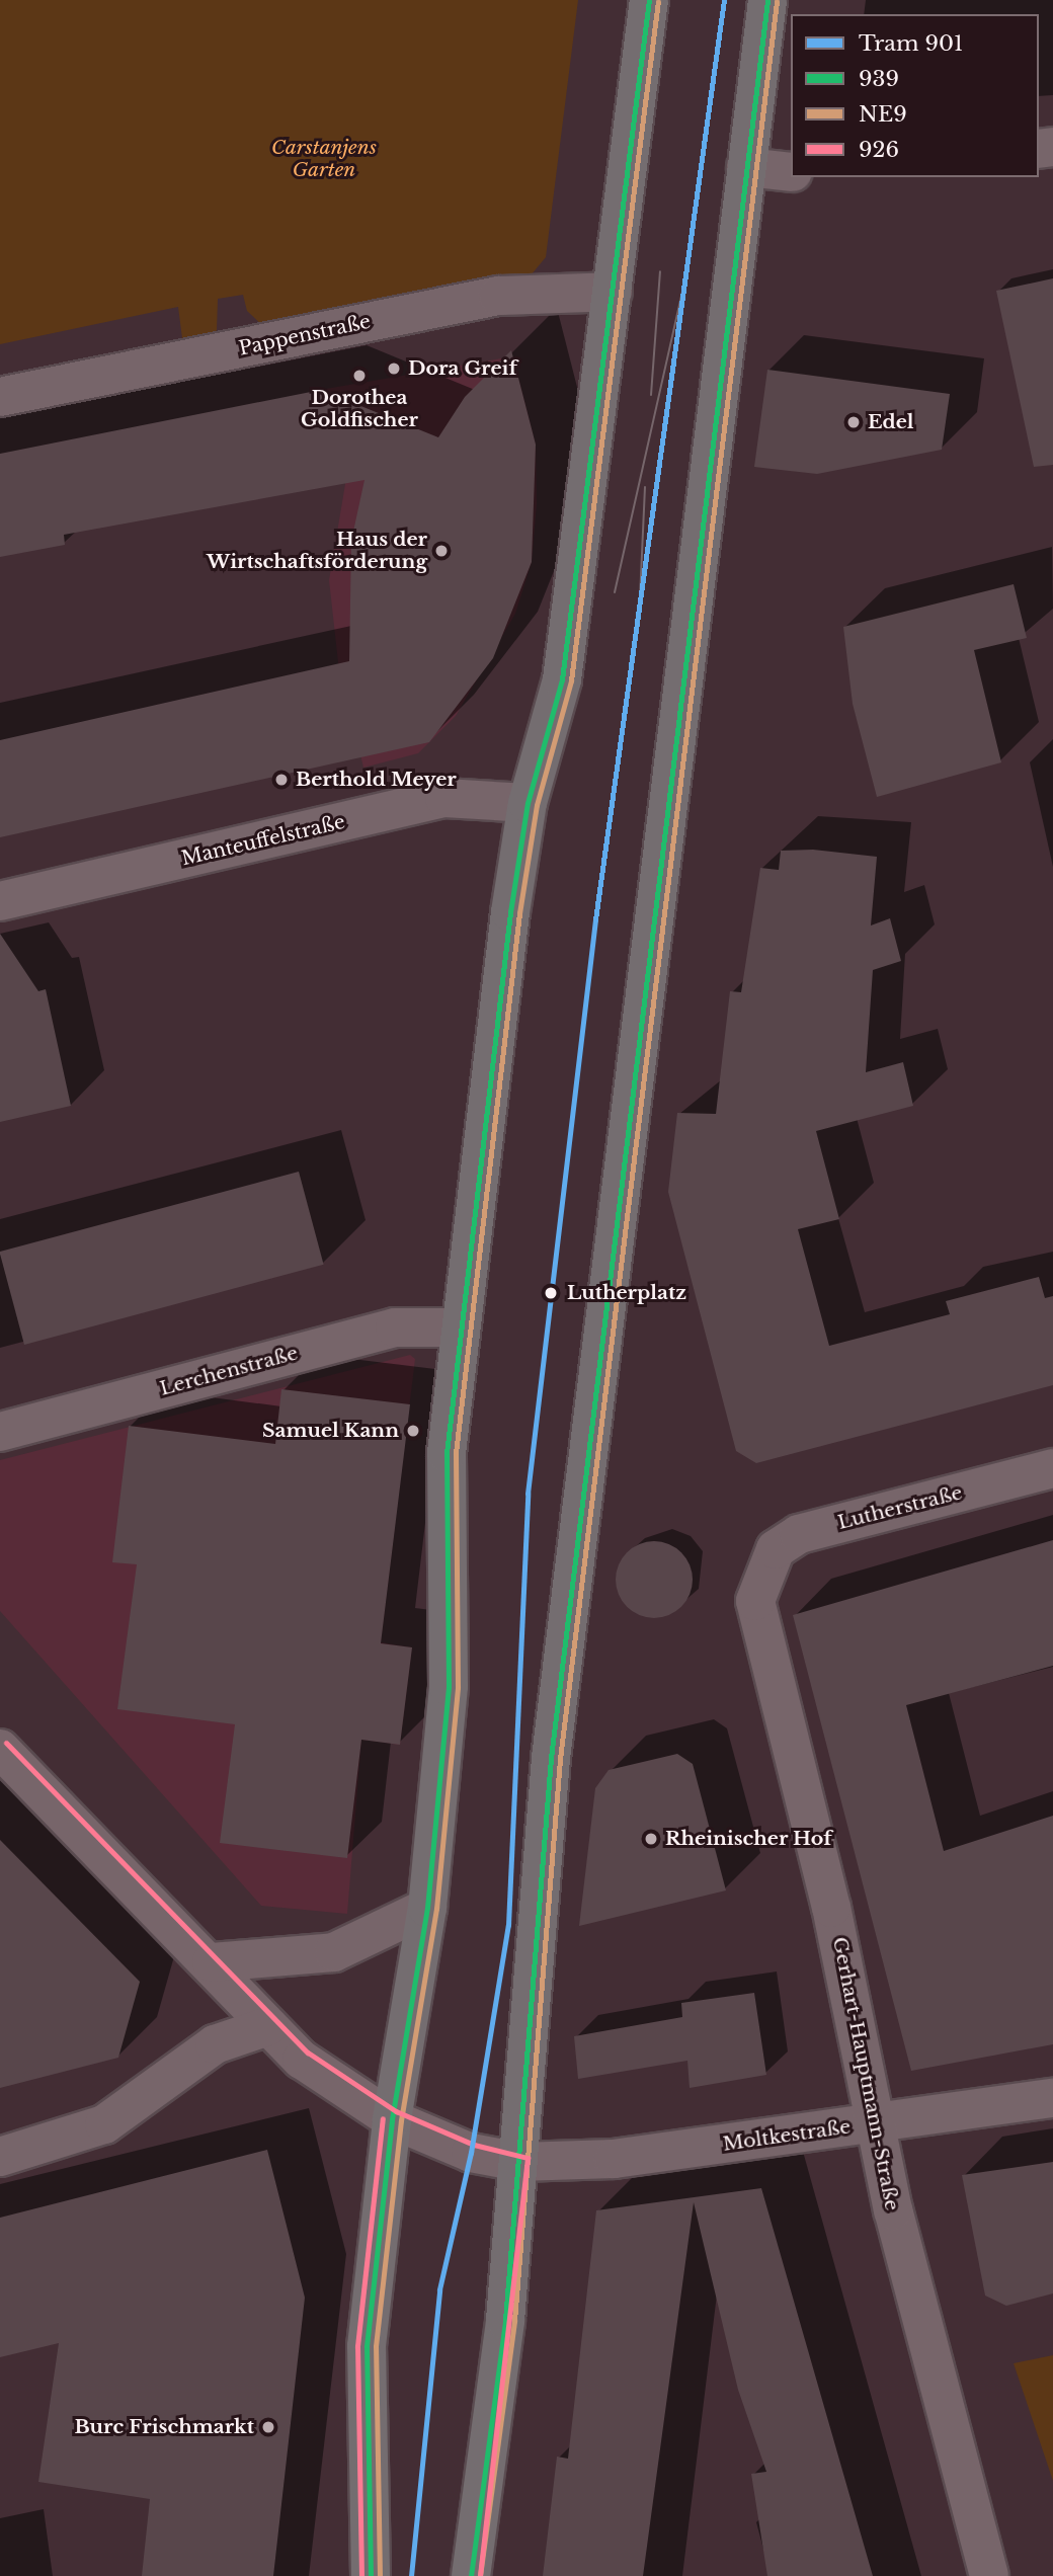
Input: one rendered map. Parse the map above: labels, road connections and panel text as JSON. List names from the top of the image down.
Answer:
{
  "streets": {
    "street": [
      "Pappenstraße",
      "Manteuffelstraße",
      "Lerchenstraße",
      "Lutherstraße",
      "Gerhart-Hauptmann-Straße",
      "Moltkestraße"
    ]
  },
  "crossings": [
    ["Lutherstraße", "Gerhart-Hauptmann-Straße"],
    ["Gerhart-Hauptmann-Straße", "Moltkestraße"]
  ],
  "parks": ["Carstanjens Garten"],
  "places": [
    "Dora Greif",
    "Dorothea Goldfischer",
    "Edel",
    "Haus der Wirtschaftsförderung",
    "Berthold Meyer",
    "Lutherplatz",
    "Samuel Kann",
    "Rheinischer Hof",
    "Burc Frischmarkt"
  ],
  "lines": [
    "tram line 901",
    "transit line 939",
    "transit line NE9",
    "transit line 926"
  ],
  "legend": [
    "Tram 901",
    "939",
    "NE9",
    "926"
  ]
}
